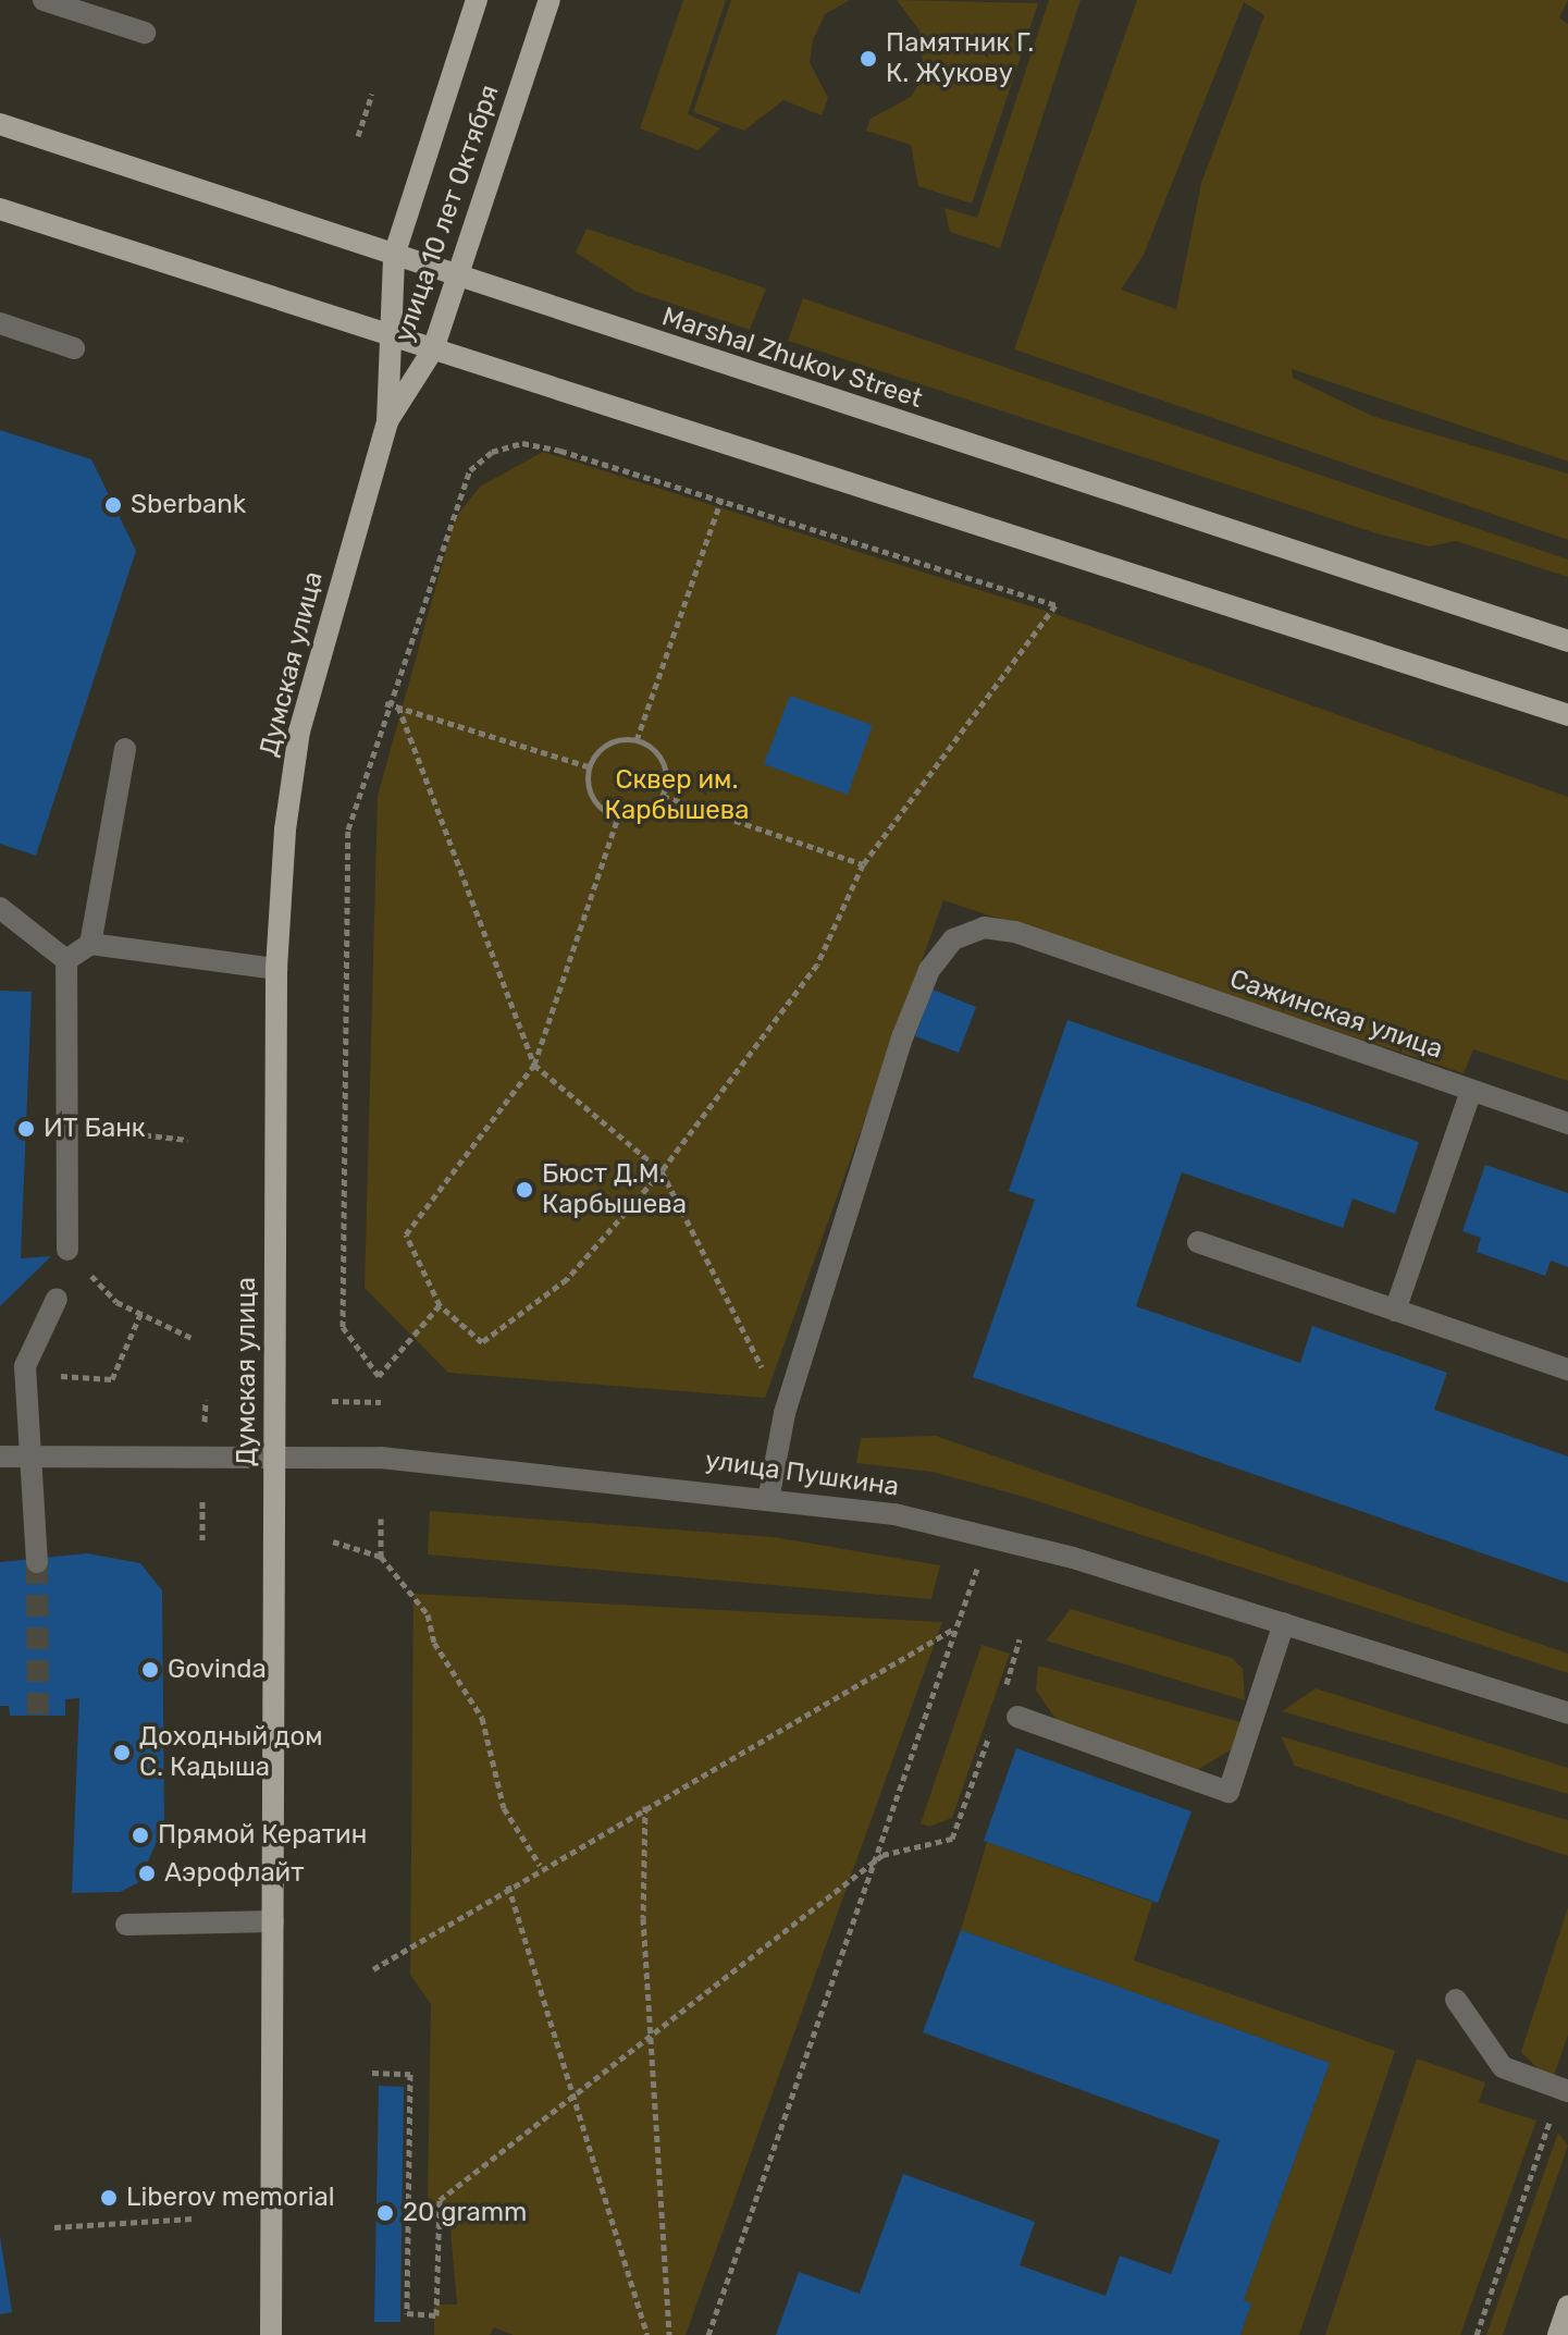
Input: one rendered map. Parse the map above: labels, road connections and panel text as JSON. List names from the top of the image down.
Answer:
{
  "streets": {
    "main road": ["улица 10 лет Октября", "Marshal Zhukov Street", "Думская улица"],
    "street": ["Сажинская улица", "улица Пушкина"]
  },
  "crossings": [
    ["улица 10 лет Октября", "Marshal Zhukov Street"],
    ["улица 10 лет Октября", "Думская улица"],
    ["Думская улица", "улица Пушкина"],
    ["Сажинская улица", "улица Пушкина"]
  ],
  "parks": ["Сквер им. Карбышева"],
  "places": [
    "Памятник Г. К. Жукову",
    "Sberbank",
    "ИТ Банк",
    "Бюст Д.М. Карбышева",
    "Govinda",
    "Доходный дом С. Кадыша",
    "Прямой Кератин",
    "Аэрофлайт",
    "Liberov memorial",
    "20 gramm"
  ]
}
